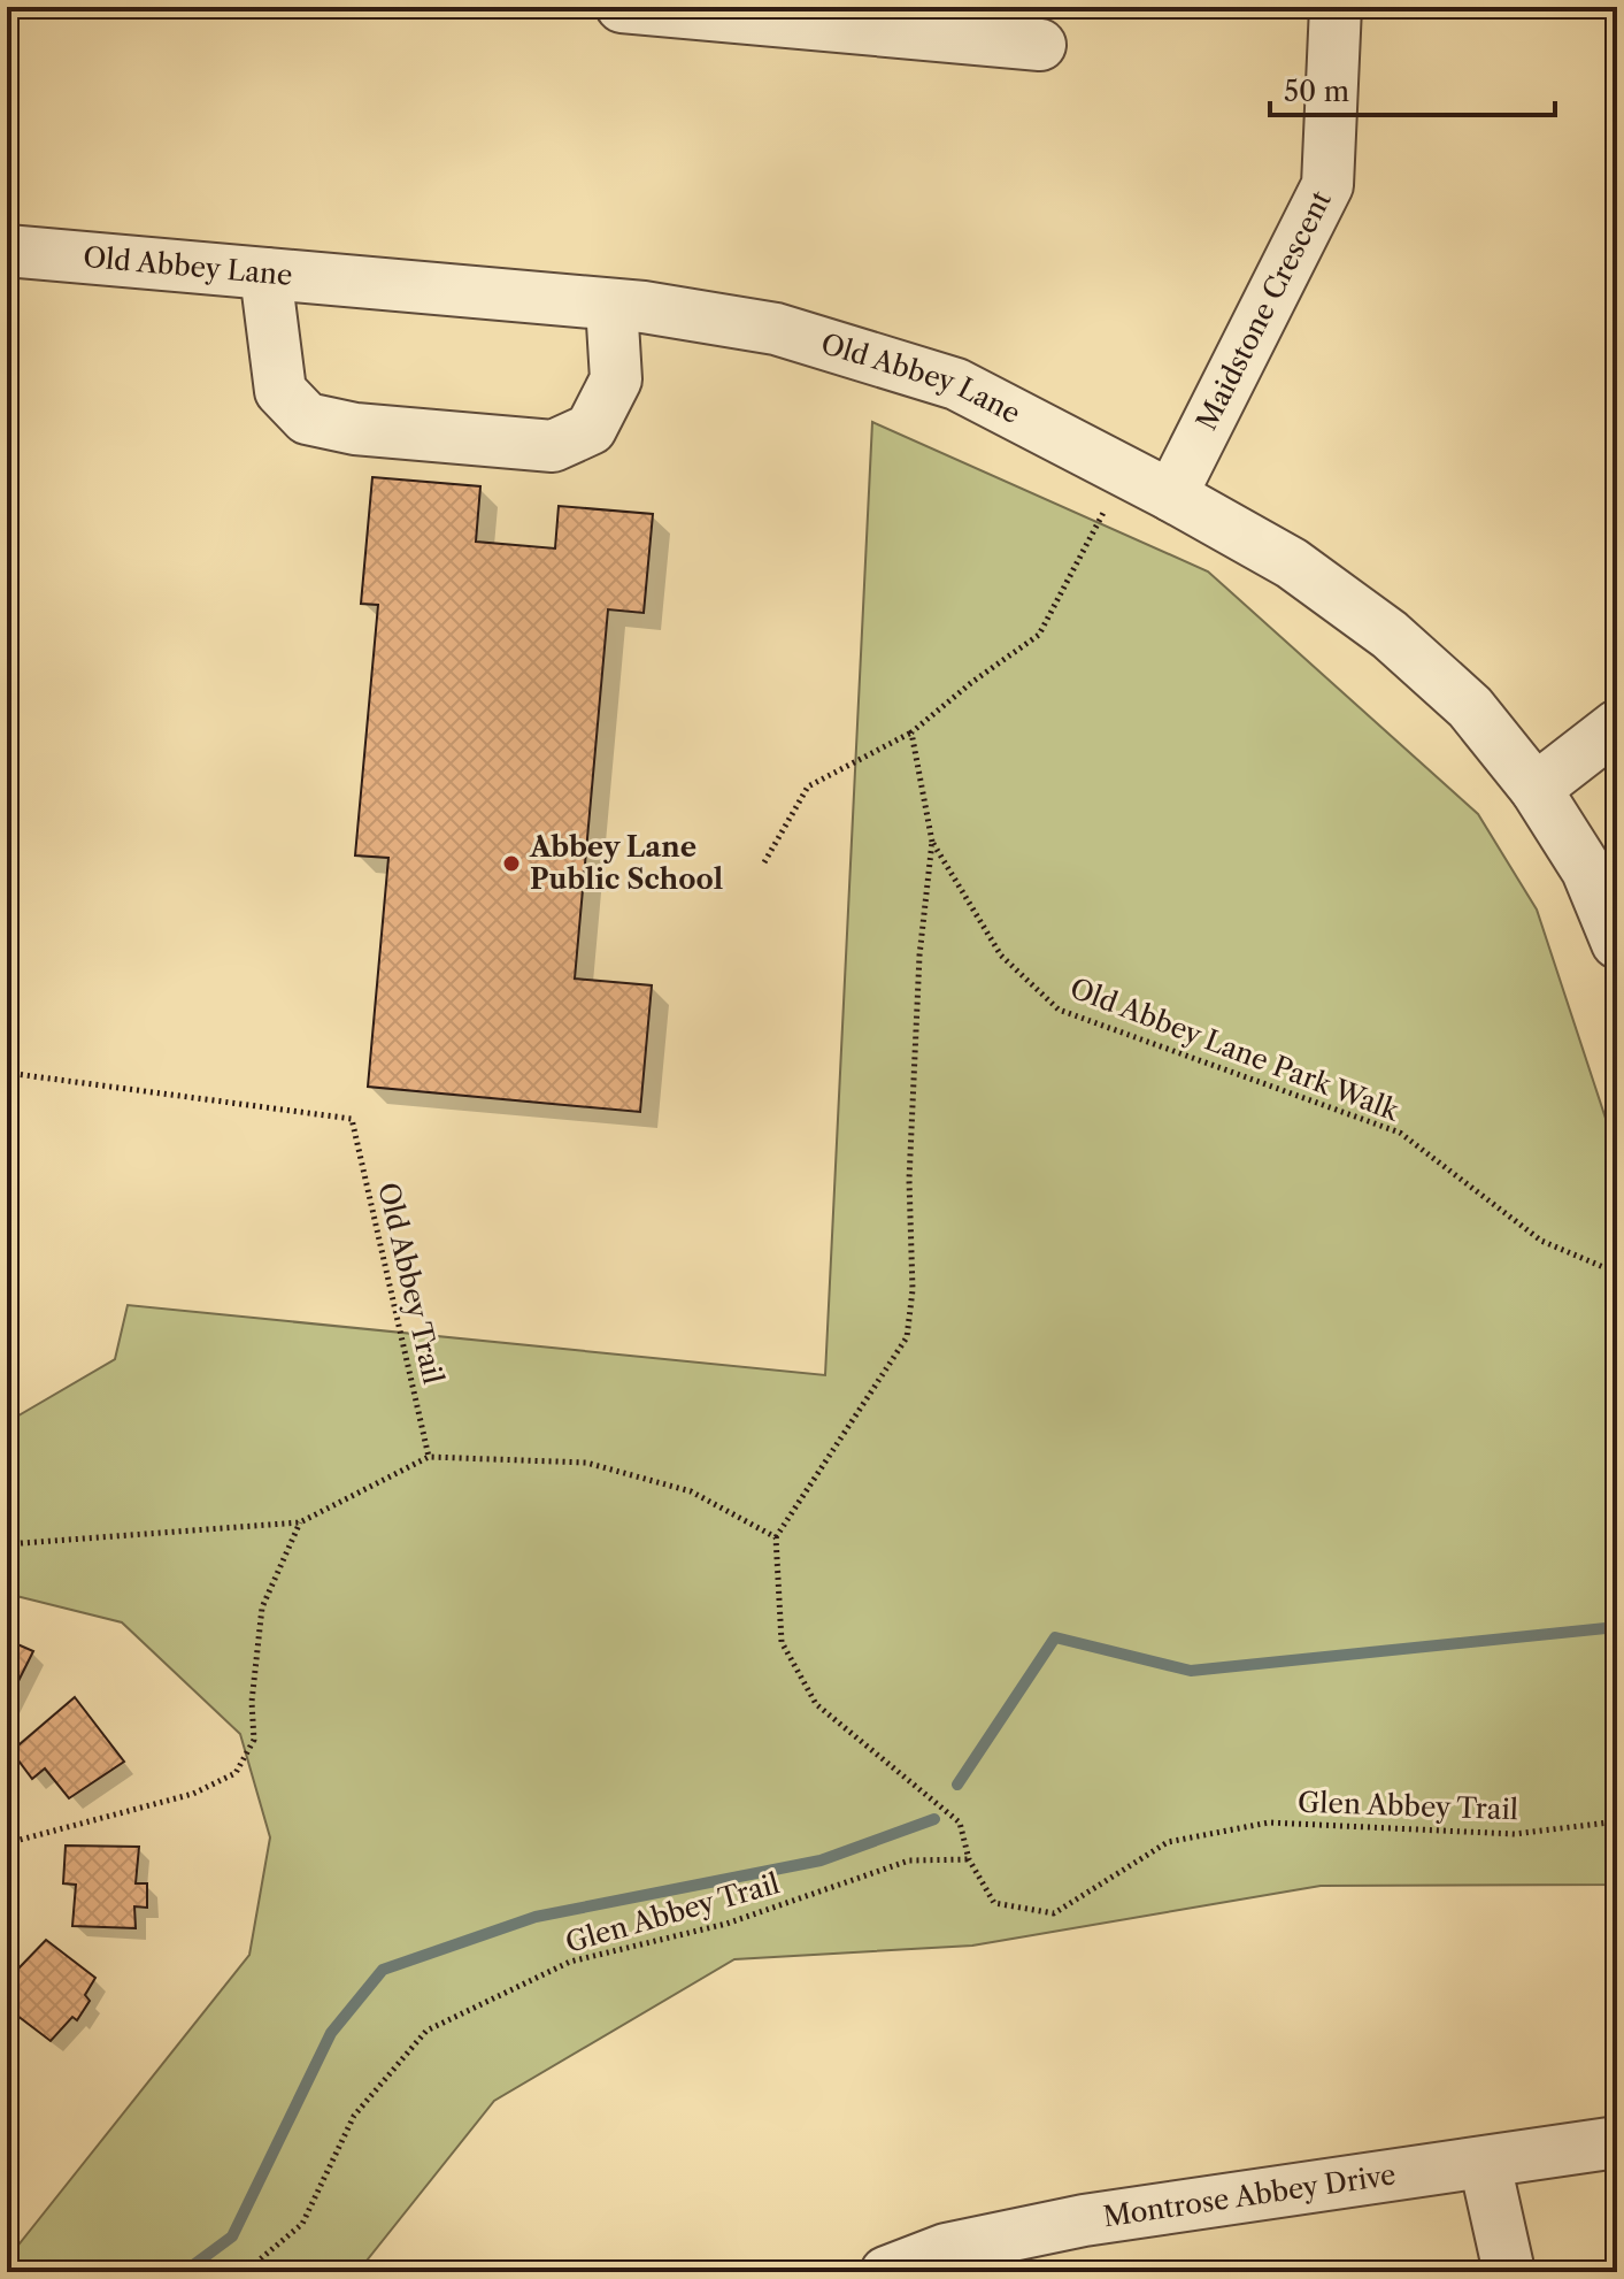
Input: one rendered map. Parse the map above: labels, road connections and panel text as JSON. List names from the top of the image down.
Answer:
{
  "streets": {
    "street": ["Old Abbey Lane", "Maidstone Crescent", "Montrose Abbey Drive"],
    "path": ["Old Abbey Lane Park Walk", "Old Abbey Trail", "Glen Abbey Trail"]
  },
  "crossings": [
    ["Old Abbey Lane", "Maidstone Crescent"],
    ["Old Abbey Lane Park Walk", "Glen Abbey Trail"]
  ],
  "places": ["Abbey Lane Public School"],
  "scale_bar": "50 m"
}
